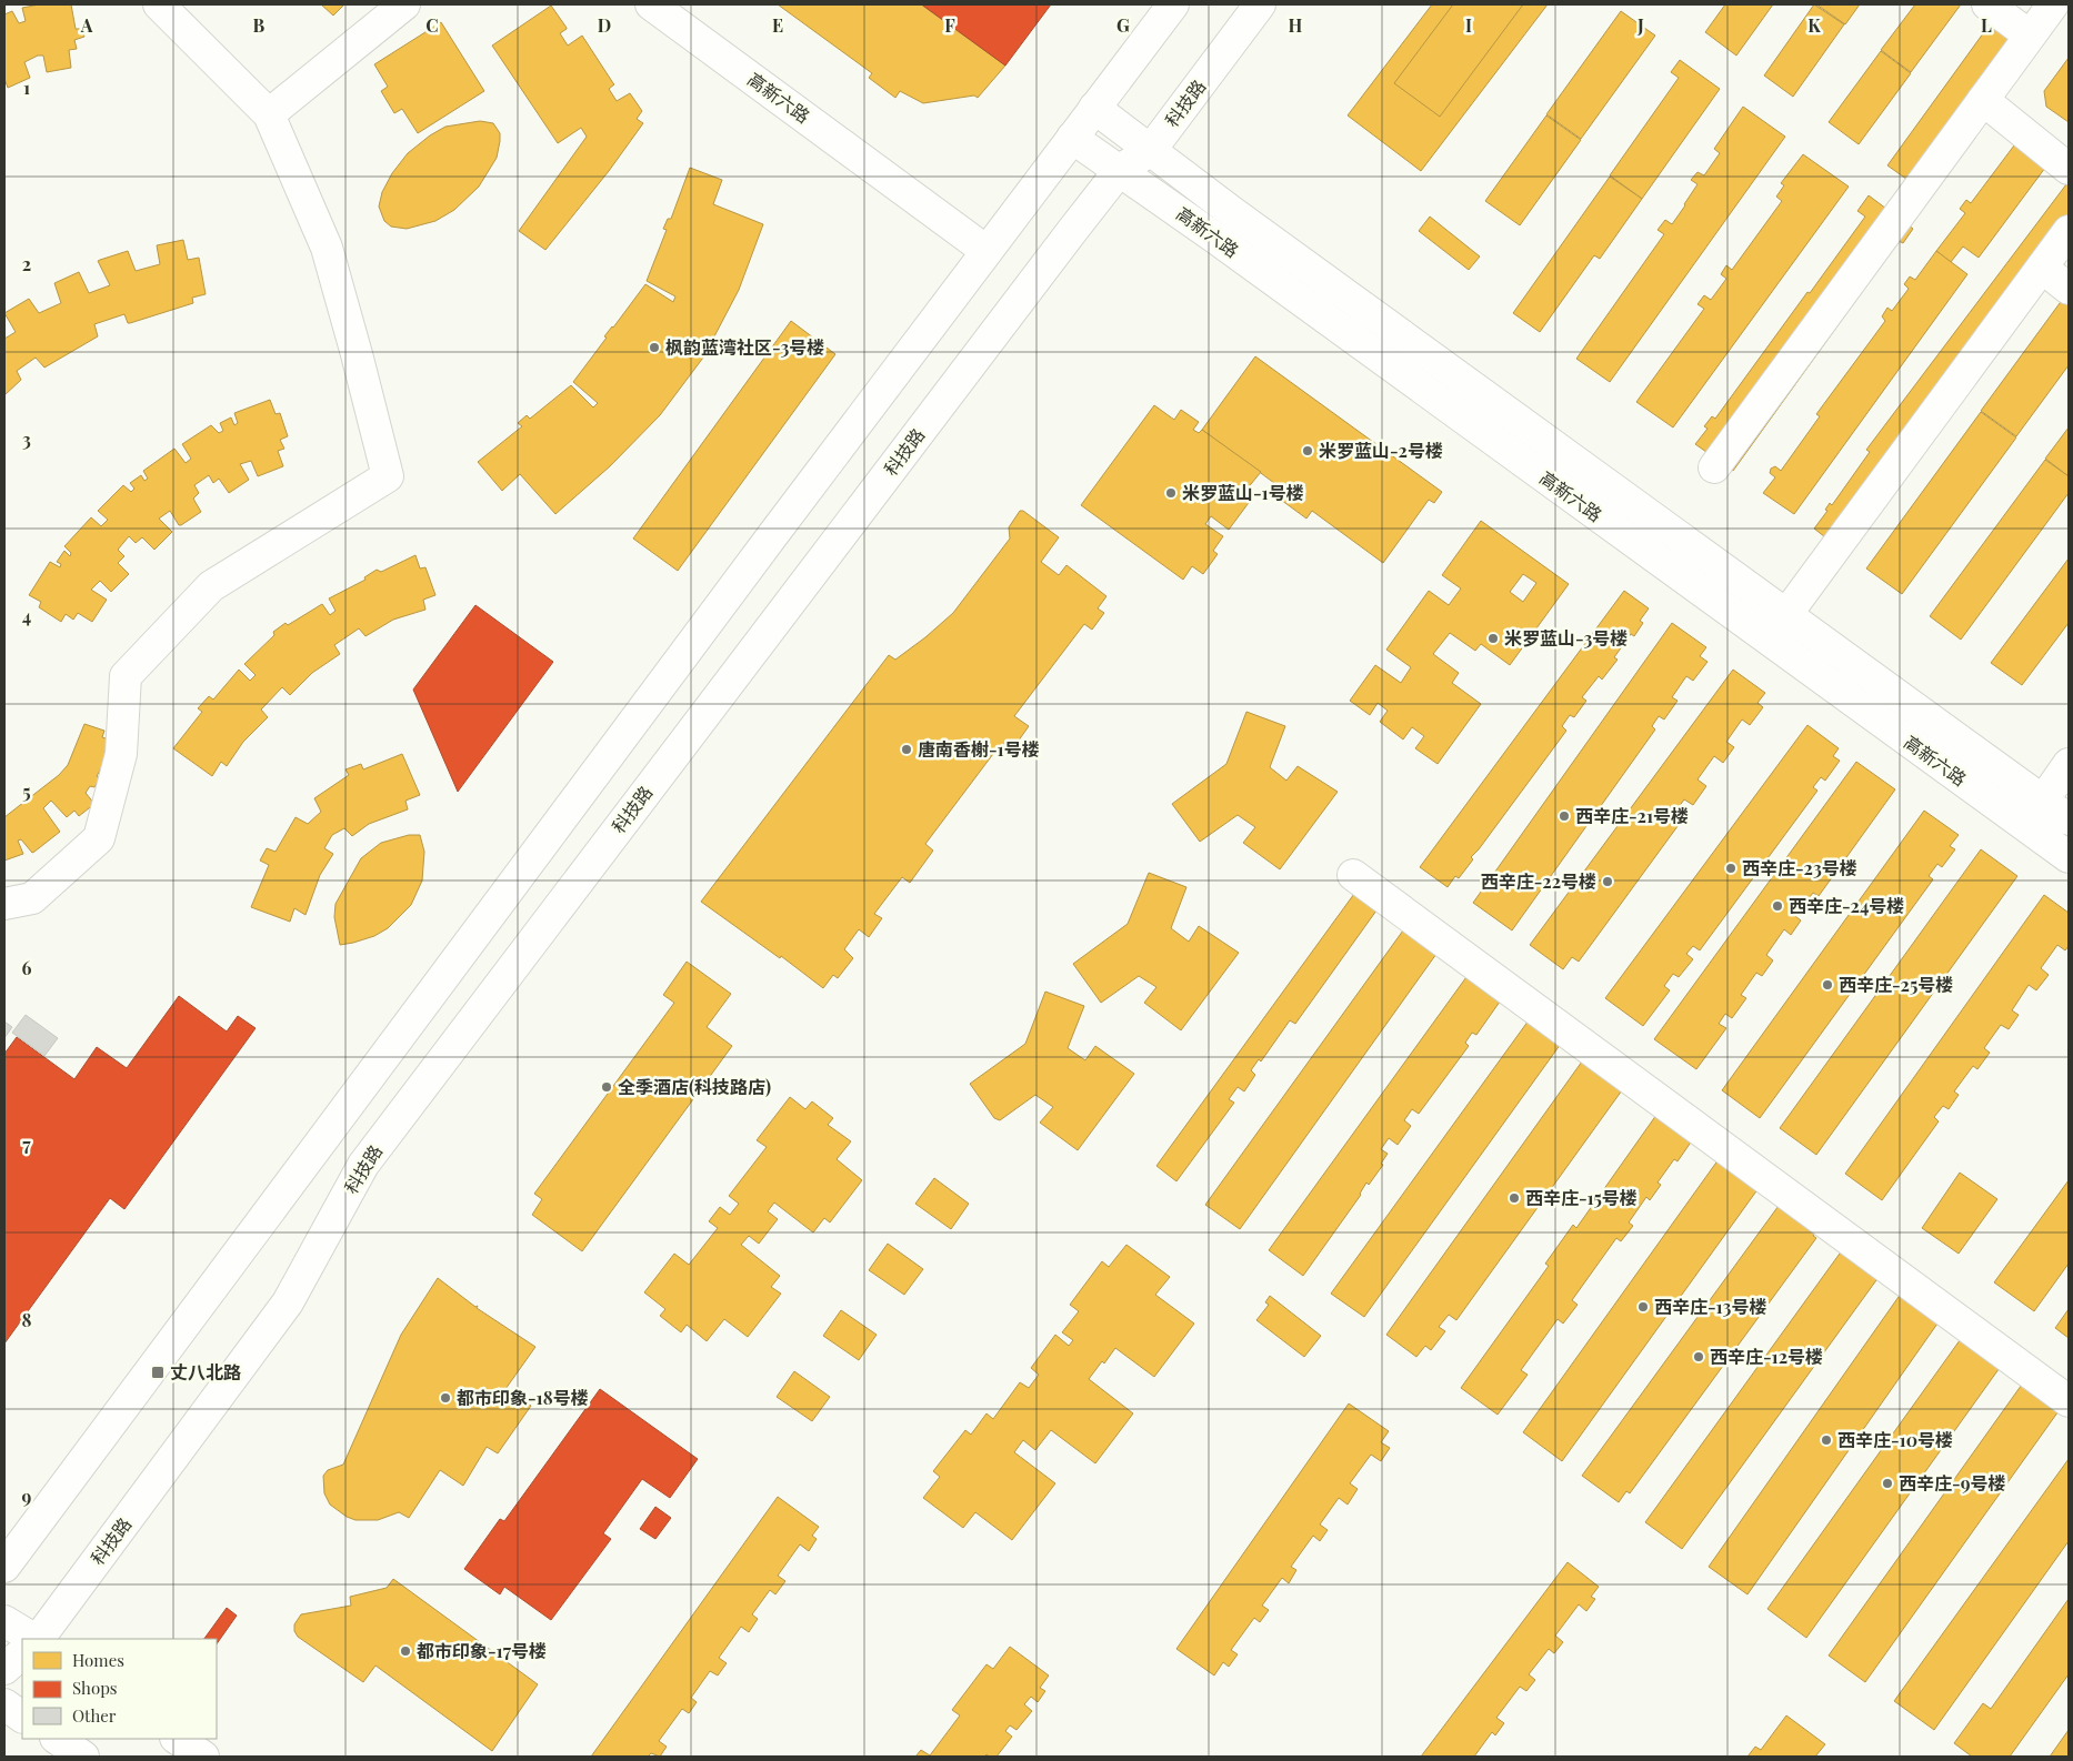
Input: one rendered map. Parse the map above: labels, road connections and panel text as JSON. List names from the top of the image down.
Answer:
{
  "streets": {
    "street": ["高新六路", "科技路"]
  },
  "crossings": [
    ["高新六路", "科技路"]
  ],
  "places": {
    "other": [
      "枫韵蓝湾社区-3号楼",
      "米罗蓝山-2号楼",
      "米罗蓝山-1号楼",
      "米罗蓝山-3号楼",
      "唐南香榭-1号楼",
      "西辛庄-21号楼",
      "西辛庄-23号楼",
      "西辛庄-22号楼",
      "西辛庄-24号楼",
      "西辛庄-25号楼",
      "全季酒店(科技路店)",
      "西辛庄-15号楼",
      "西辛庄-13号楼",
      "西辛庄-12号楼",
      "都市印象-18号楼",
      "西辛庄-10号楼",
      "西辛庄-9号楼",
      "都市印象-17号楼"
    ],
    "transit": ["丈八北路"]
  },
  "legend": ["Homes", "Shops", "Other"],
  "grid": {
    "columns": [
      "A",
      "B",
      "C",
      "D",
      "E",
      "F",
      "G",
      "H",
      "I",
      "J",
      "K",
      "L"
    ],
    "rows": [
      "1",
      "2",
      "3",
      "4",
      "5",
      "6",
      "7",
      "8",
      "9"
    ]
  }
}
